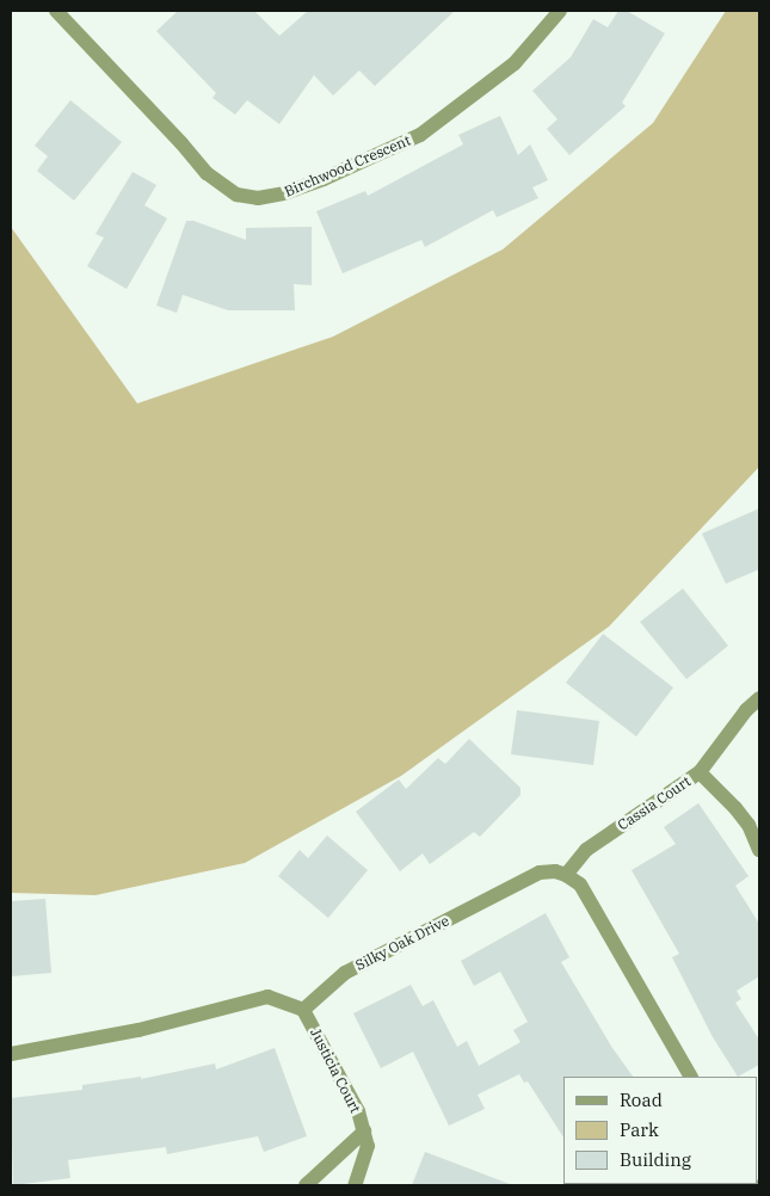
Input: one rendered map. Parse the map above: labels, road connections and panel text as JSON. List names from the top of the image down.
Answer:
{
  "streets": {
    "street": [
      "Birchwood Crescent",
      "Cassia Court",
      "Silky Oak Drive",
      "Justicia Court"
    ]
  },
  "crossings": [
    ["Cassia Court", "Silky Oak Drive"],
    ["Silky Oak Drive", "Justicia Court"]
  ],
  "legend": ["Road", "Park", "Building"]
}
